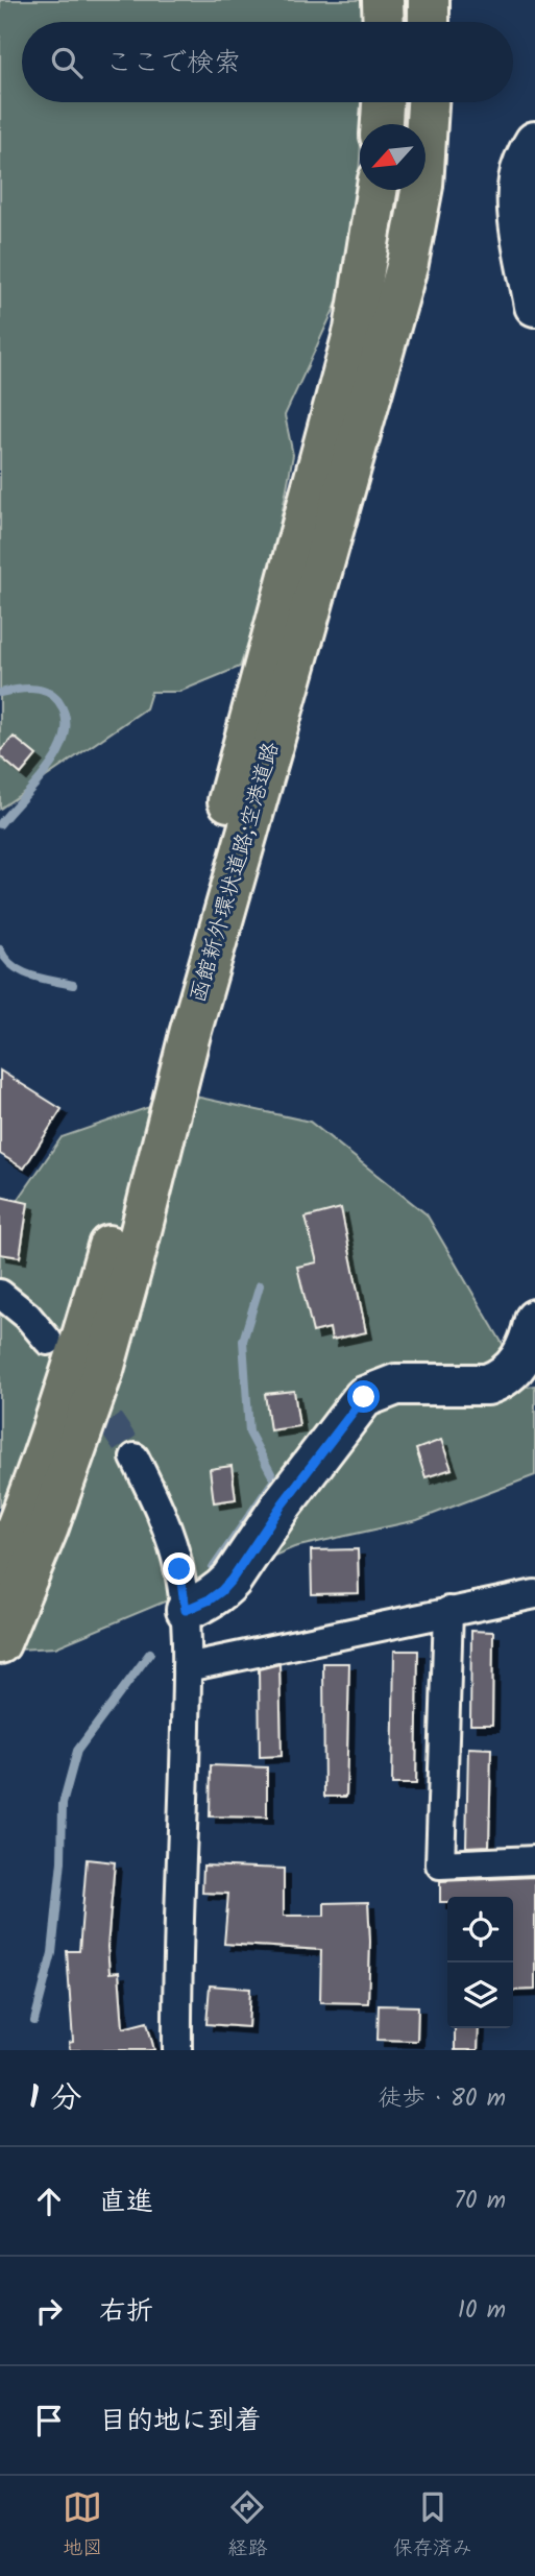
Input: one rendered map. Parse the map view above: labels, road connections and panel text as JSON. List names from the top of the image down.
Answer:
{
  "streets": {
    "highway": ["函館新外環状道路;空港道路"]
  },
  "north": "bottom left",
  "page": {
    "search": "ここで検索",
    "heading": ["1 分", "徒歩 · 80 m"],
    "list": [
      ["直進", "70 m"],
      ["右折", "10 m"],
      "目的地に到着"
    ],
    "nav": ["地図", "経路", "保存済み"]
  }
}
